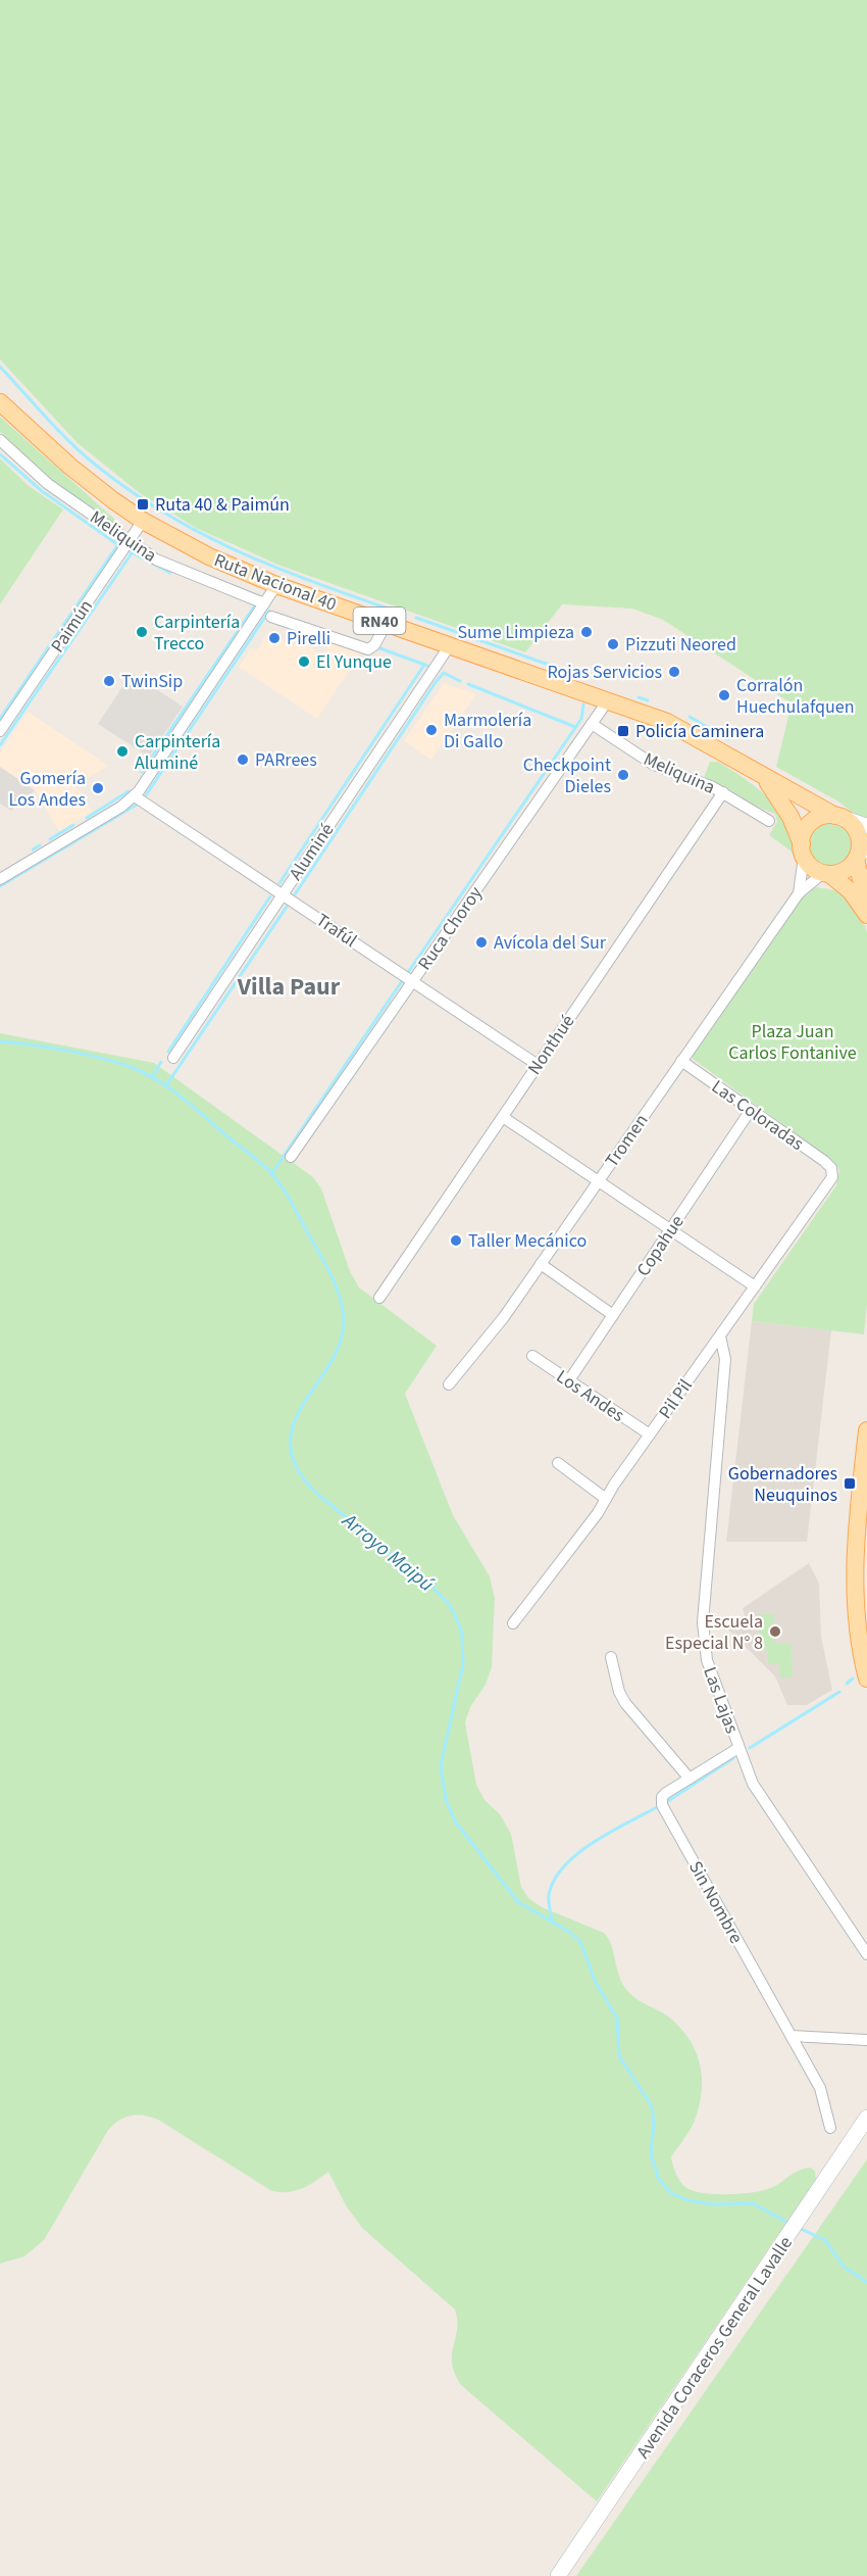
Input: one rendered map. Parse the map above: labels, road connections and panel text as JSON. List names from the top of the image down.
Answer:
{
  "streets": {
    "main road": ["Ruta Nacional 40", "RN40", "Avenida Coraceros General Lavalle"],
    "street": [
      "Meliquina",
      "Paimún",
      "Aluminé",
      "Ruca Choroy",
      "Trafúl",
      "Nonthué",
      "Las Coloradas",
      "Tromen",
      "Copahue",
      "Los Andes",
      "Pil Pil",
      "Las Lajas",
      "Sin Nombre"
    ]
  },
  "crossings": [
    ["Meliquina", "Paimún"],
    ["Meliquina", "Ruca Choroy"],
    ["Meliquina", "Nonthué"],
    ["Ruta Nacional 40", "RN40"],
    ["Ruta Nacional 40", "Paimún"],
    ["Ruta Nacional 40", "Aluminé"],
    ["Ruta Nacional 40", "Ruca Choroy"],
    ["Ruta Nacional 40", "Tromen"],
    ["RN40", "Tromen"],
    ["Aluminé", "Trafúl"],
    ["Ruca Choroy", "Trafúl"],
    ["Trafúl", "Nonthué"],
    ["Las Coloradas", "Tromen"],
    ["Las Coloradas", "Copahue"],
    ["Las Coloradas", "Pil Pil"],
    ["Copahue", "Los Andes"],
    ["Los Andes", "Pil Pil"],
    ["Pil Pil", "Las Lajas"],
    ["Las Lajas", "Sin Nombre"]
  ],
  "districts": ["Villa Paur"],
  "water": ["Arroyo Maipú"],
  "parks": ["Plaza Juan Carlos Fontanive"],
  "places": {
    "transit": ["Ruta 40 & Paimún", "Policía Caminera", "Gobernadores Neuquinos"],
    "other": [
      "Carpintería Trecco",
      "Sume Limpieza",
      "Pirelli",
      "Pizzuti Neored",
      "El Yunque",
      "Rojas Servicios",
      "TwinSip",
      "Corralón Huechulafquen",
      "Marmolería Di Gallo",
      "Carpintería Aluminé",
      "PARrees",
      "Checkpoint Dieles",
      "Gomería Los Andes",
      "Avícola del Sur",
      "Taller Mecánico",
      "Escuela Especial N° 8"
    ]
  }
}
